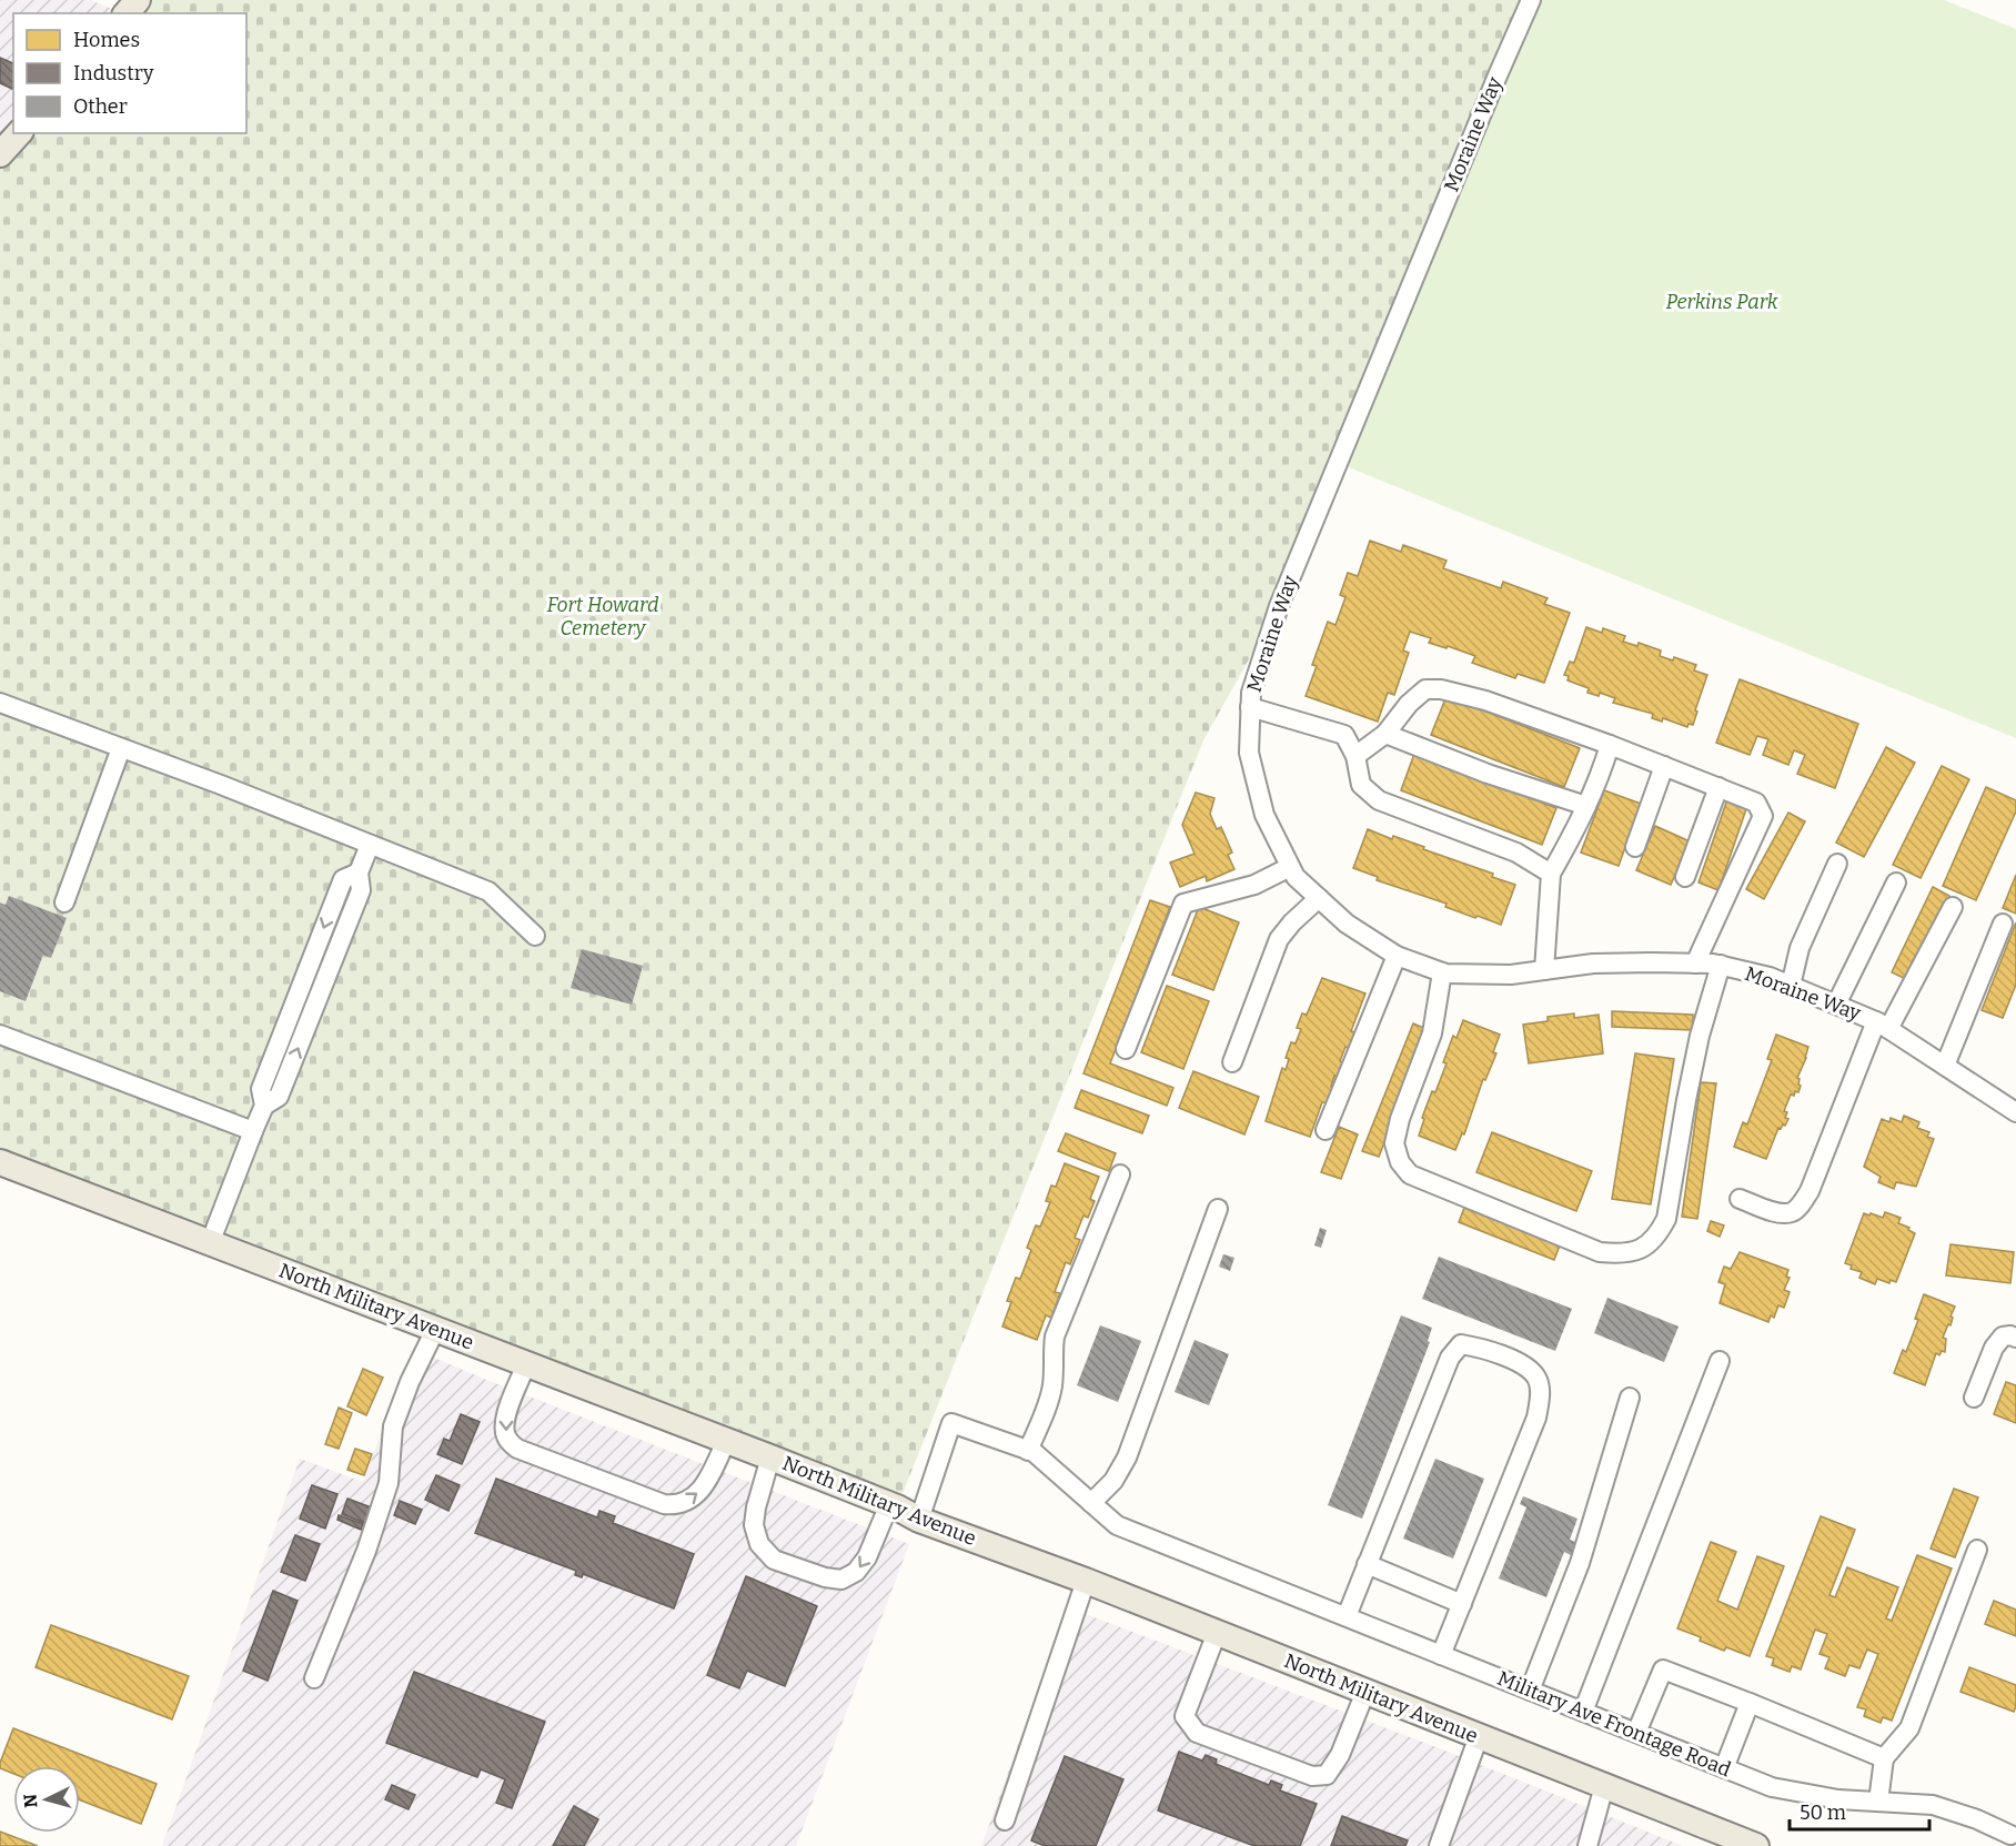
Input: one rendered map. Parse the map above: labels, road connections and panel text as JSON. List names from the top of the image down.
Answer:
{
  "streets": {
    "main road": ["North Military Avenue"],
    "street": ["Moraine Way", "Military Ave Frontage Road"]
  },
  "crossings": [
    ["North Military Avenue", "Military Ave Frontage Road"]
  ],
  "parks": ["Perkins Park", "Fort Howard Cemetery"],
  "legend": ["Homes", "Industry", "Other"],
  "scale_bar": "50 m",
  "north": "left"
}
